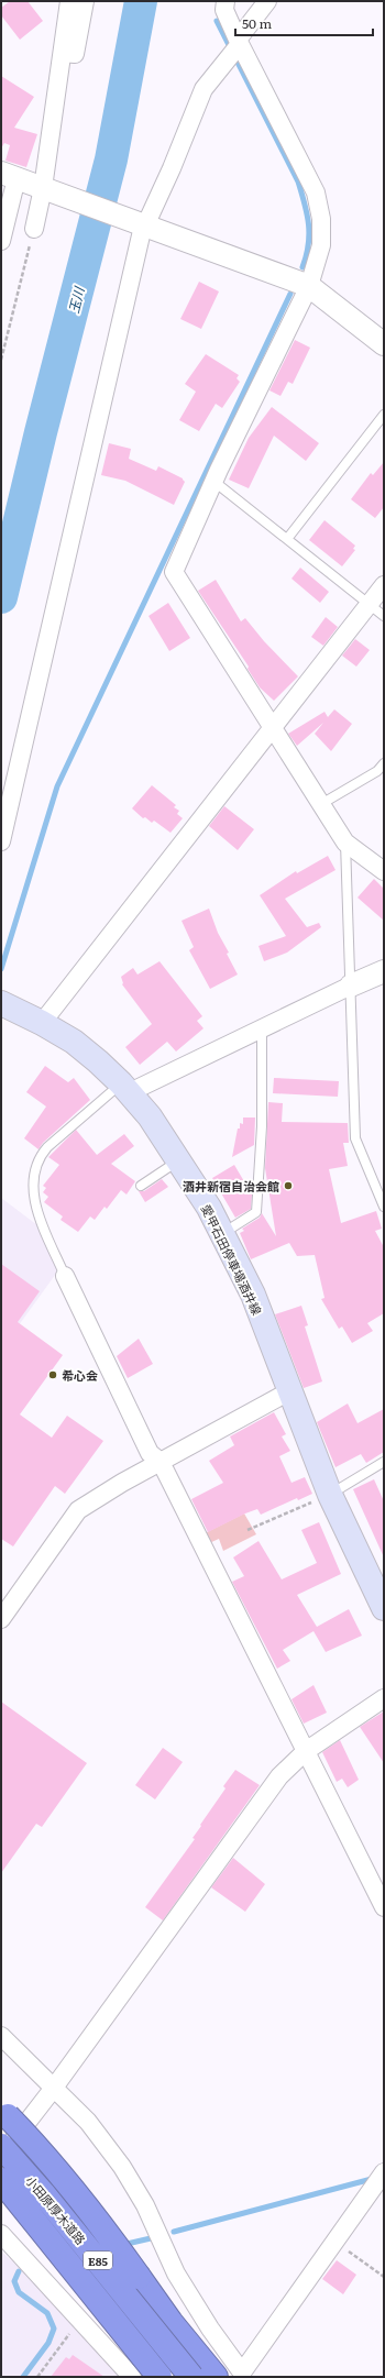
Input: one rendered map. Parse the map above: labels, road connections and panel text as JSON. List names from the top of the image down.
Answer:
{
  "streets": {
    "highway": ["小田原厚木道路", "E85"],
    "main road": ["愛甲石田停車場酒井線"]
  },
  "water": ["玉川"],
  "places": ["酒井新宿自治会館", "希心会"],
  "scale_bar": "50 m"
}
